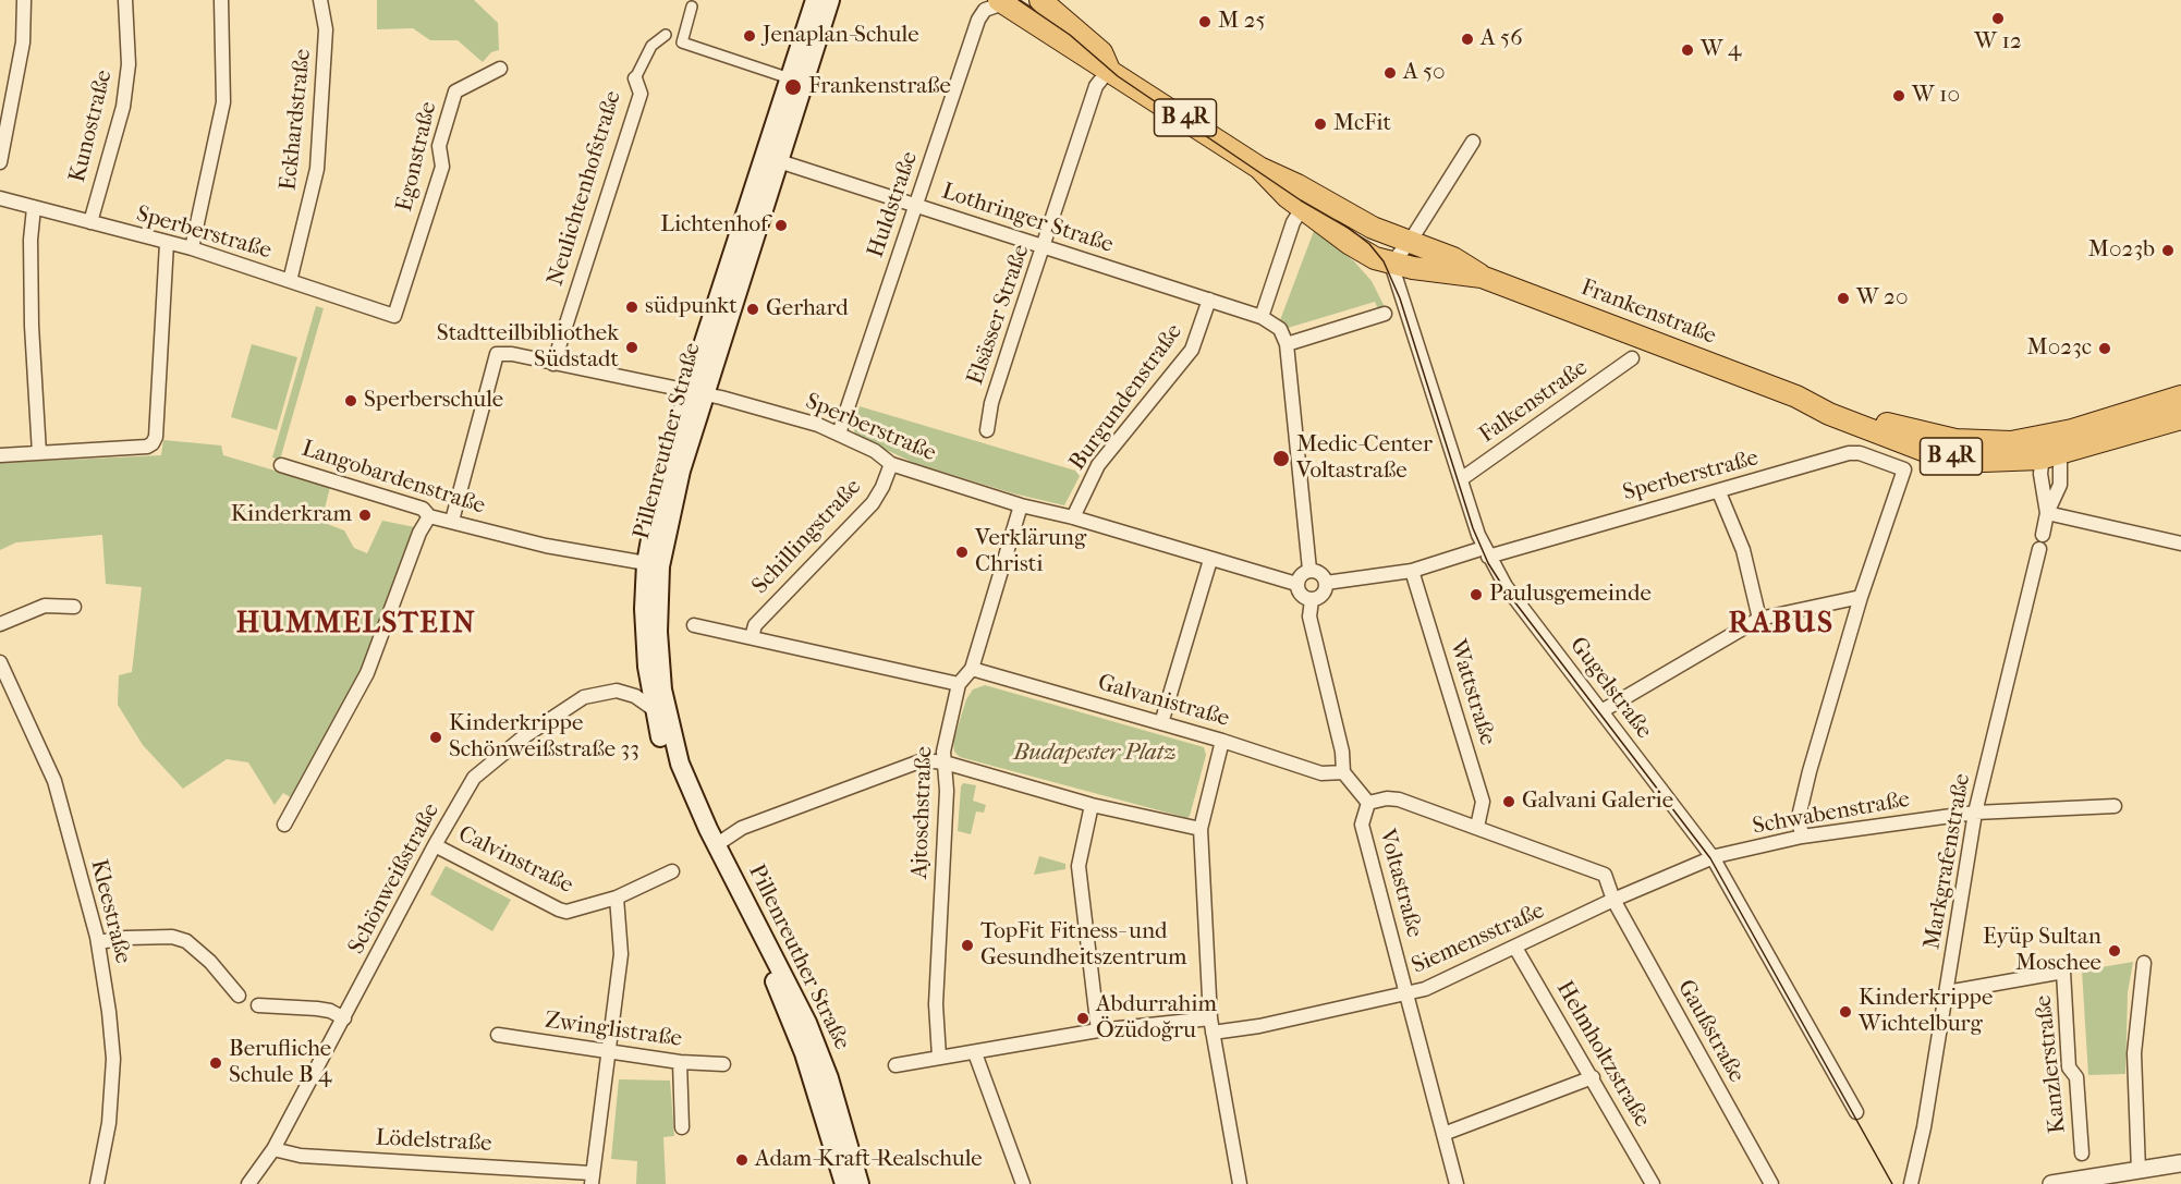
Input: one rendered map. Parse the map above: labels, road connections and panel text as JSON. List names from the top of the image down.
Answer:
{
  "streets": {
    "main road": ["B 4R", "Frankenstraße", "Pillenreuther Straße"],
    "street": [
      "Eckhardstraße",
      "Kunostraße",
      "Egonstraße",
      "Neulichtenhofstraße",
      "Huldstraße",
      "Lothringer Straße",
      "Sperberstraße",
      "Elsässer Straße",
      "Burgundenstraße",
      "Falkenstraße",
      "Langobardenstraße",
      "Schillingstraße",
      "Gugelstraße",
      "Wattstraße",
      "Galvanistraße",
      "Ajtoschstraße",
      "Schwabenstraße",
      "Calvinstraße",
      "Markgrafenstraße",
      "Schönweißstraße",
      "Voltastraße",
      "Kleestraße",
      "Siemensstraße",
      "Zwinglistraße",
      "Gaußstraße",
      "Helmholtzstraße",
      "Kanzlerstraße",
      "Lödelstraße"
    ]
  },
  "crossings": [
    ["B 4R", "Frankenstraße"],
    ["B 4R", "Markgrafenstraße"],
    ["Eckhardstraße", "Sperberstraße"],
    ["Kunostraße", "Sperberstraße"],
    ["Egonstraße", "Sperberstraße"],
    ["Neulichtenhofstraße", "Sperberstraße"],
    ["Huldstraße", "Lothringer Straße"],
    ["Huldstraße", "Sperberstraße"],
    ["Huldstraße", "Frankenstraße"],
    ["Lothringer Straße", "Elsässer Straße"],
    ["Lothringer Straße", "Burgundenstraße"],
    ["Lothringer Straße", "Pillenreuther Straße"],
    ["Sperberstraße", "Burgundenstraße"],
    ["Sperberstraße", "Pillenreuther Straße"],
    ["Sperberstraße", "Langobardenstraße"],
    ["Sperberstraße", "Schillingstraße"],
    ["Sperberstraße", "Gugelstraße"],
    ["Sperberstraße", "Wattstraße"],
    ["Sperberstraße", "Ajtoschstraße"],
    ["Frankenstraße", "Elsässer Straße"],
    ["Frankenstraße", "Gugelstraße"],
    ["Frankenstraße", "Markgrafenstraße"],
    ["Falkenstraße", "Gugelstraße"],
    ["Pillenreuther Straße", "Langobardenstraße"],
    ["Pillenreuther Straße", "Schönweißstraße"],
    ["Gugelstraße", "Schwabenstraße"],
    ["Gugelstraße", "Siemensstraße"],
    ["Galvanistraße", "Ajtoschstraße"],
    ["Galvanistraße", "Voltastraße"],
    ["Schwabenstraße", "Markgrafenstraße"],
    ["Schwabenstraße", "Siemensstraße"],
    ["Calvinstraße", "Schönweißstraße"],
    ["Markgrafenstraße", "Kanzlerstraße"],
    ["Schönweißstraße", "Lödelstraße"],
    ["Voltastraße", "Siemensstraße"],
    ["Siemensstraße", "Gaußstraße"],
    ["Siemensstraße", "Helmholtzstraße"]
  ],
  "districts": ["HUMMELSTEIN", "RABUS"],
  "parks": ["Budapester Platz"],
  "places": [
    "W 12",
    "M 25",
    "Jenaplan-Schule",
    "A 56",
    "W 4",
    "A 50",
    "Frankenstraße",
    "W 10",
    "McFit",
    "Lichtenhof",
    "M023b",
    "W 20",
    "südpunkt",
    "Gerhard",
    "Stadtteilbibliothek Südstadt",
    "M023c",
    "Sperberschule",
    "Medic-Center Voltastraße",
    "Kinderkram",
    "Verklärung Christi",
    "Paulusgemeinde",
    "Kinderkrippe Schönweißstraße 33",
    "Galvani Galerie",
    "TopFit Fitness- und Gesundheitszentrum",
    "Eyüp Sultan Moschee",
    "Kinderkrippe Wichtelburg",
    "Abdurrahim Özüdoğru",
    "Berufliche Schule B 4",
    "Adam-Kraft-Realschule"
  ]
}
